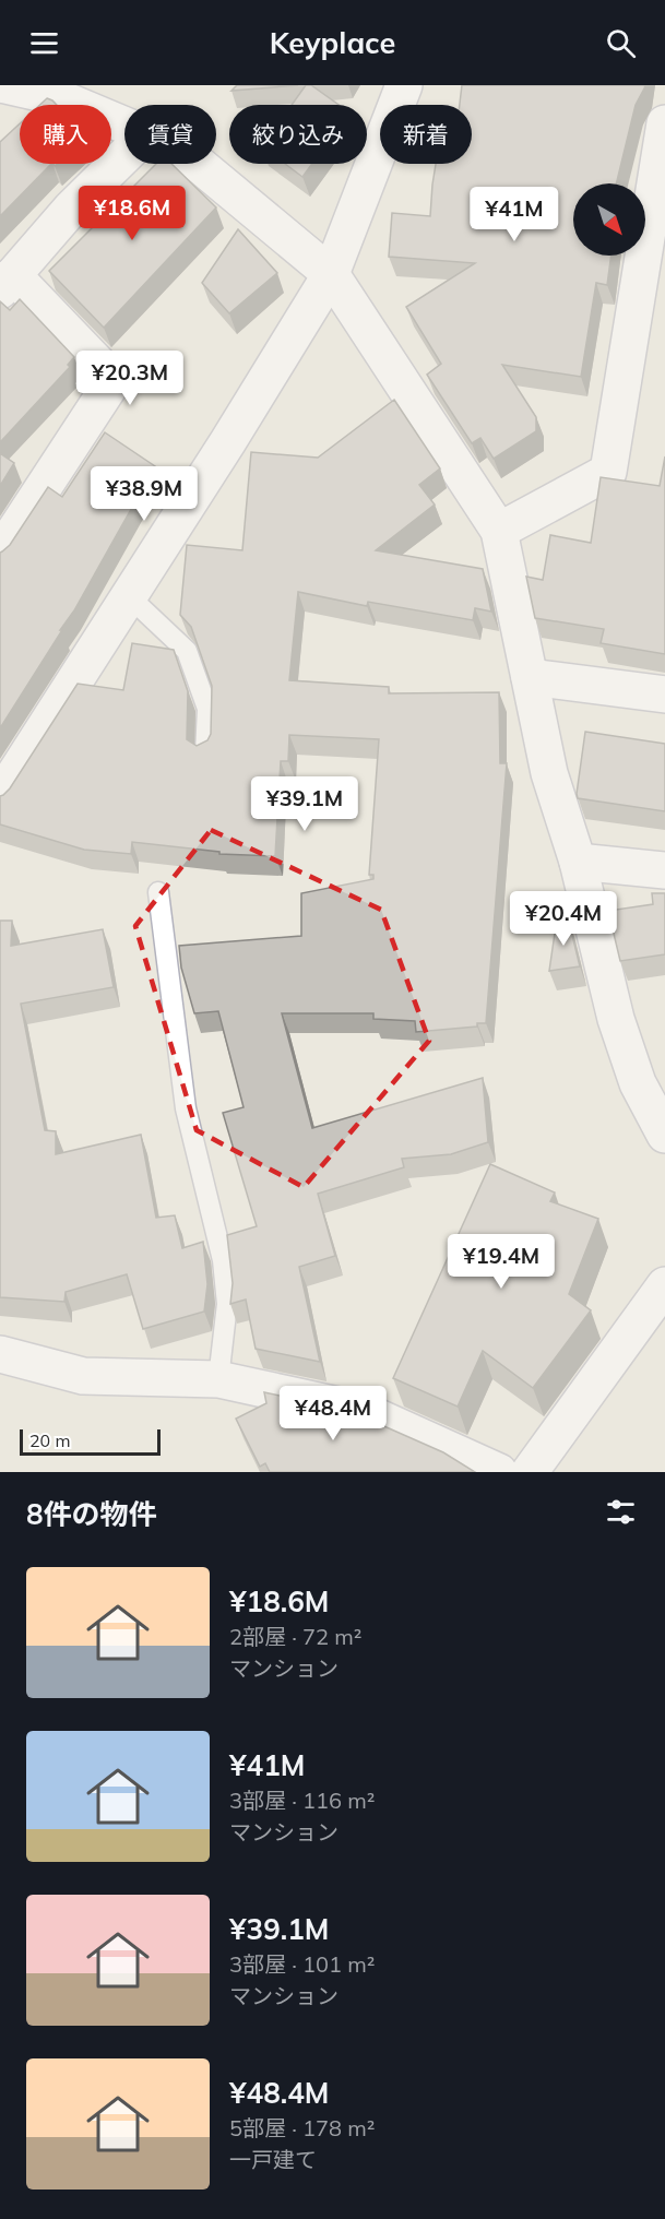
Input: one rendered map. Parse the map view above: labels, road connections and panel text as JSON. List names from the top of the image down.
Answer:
{
  "scale_bar": "20 m",
  "north": "bottom right",
  "page": {
    "header": "Keyplace",
    "chip": [
      "購入",
      "賃貸",
      "絞り込み",
      "新着"
    ],
    "price": [
      "¥18.6M",
      "¥41M",
      "¥20.3M",
      "¥38.9M",
      "¥39.1M",
      "¥20.4M",
      "¥19.4M",
      "¥48.4M"
    ],
    "scale": "20 m",
    "heading": "8件の物件",
    "list": [
      {
        "name": "¥18.6M",
        "note": "2部屋 · 72 m² · マンション"
      },
      {
        "name": "¥41M",
        "note": "3部屋 · 116 m² · マンション"
      },
      {
        "name": "¥39.1M",
        "note": "3部屋 · 101 m² · マンション"
      },
      {
        "name": "¥48.4M",
        "note": "5部屋 · 178 m² · 一戸建て"
      }
    ]
  }
}
